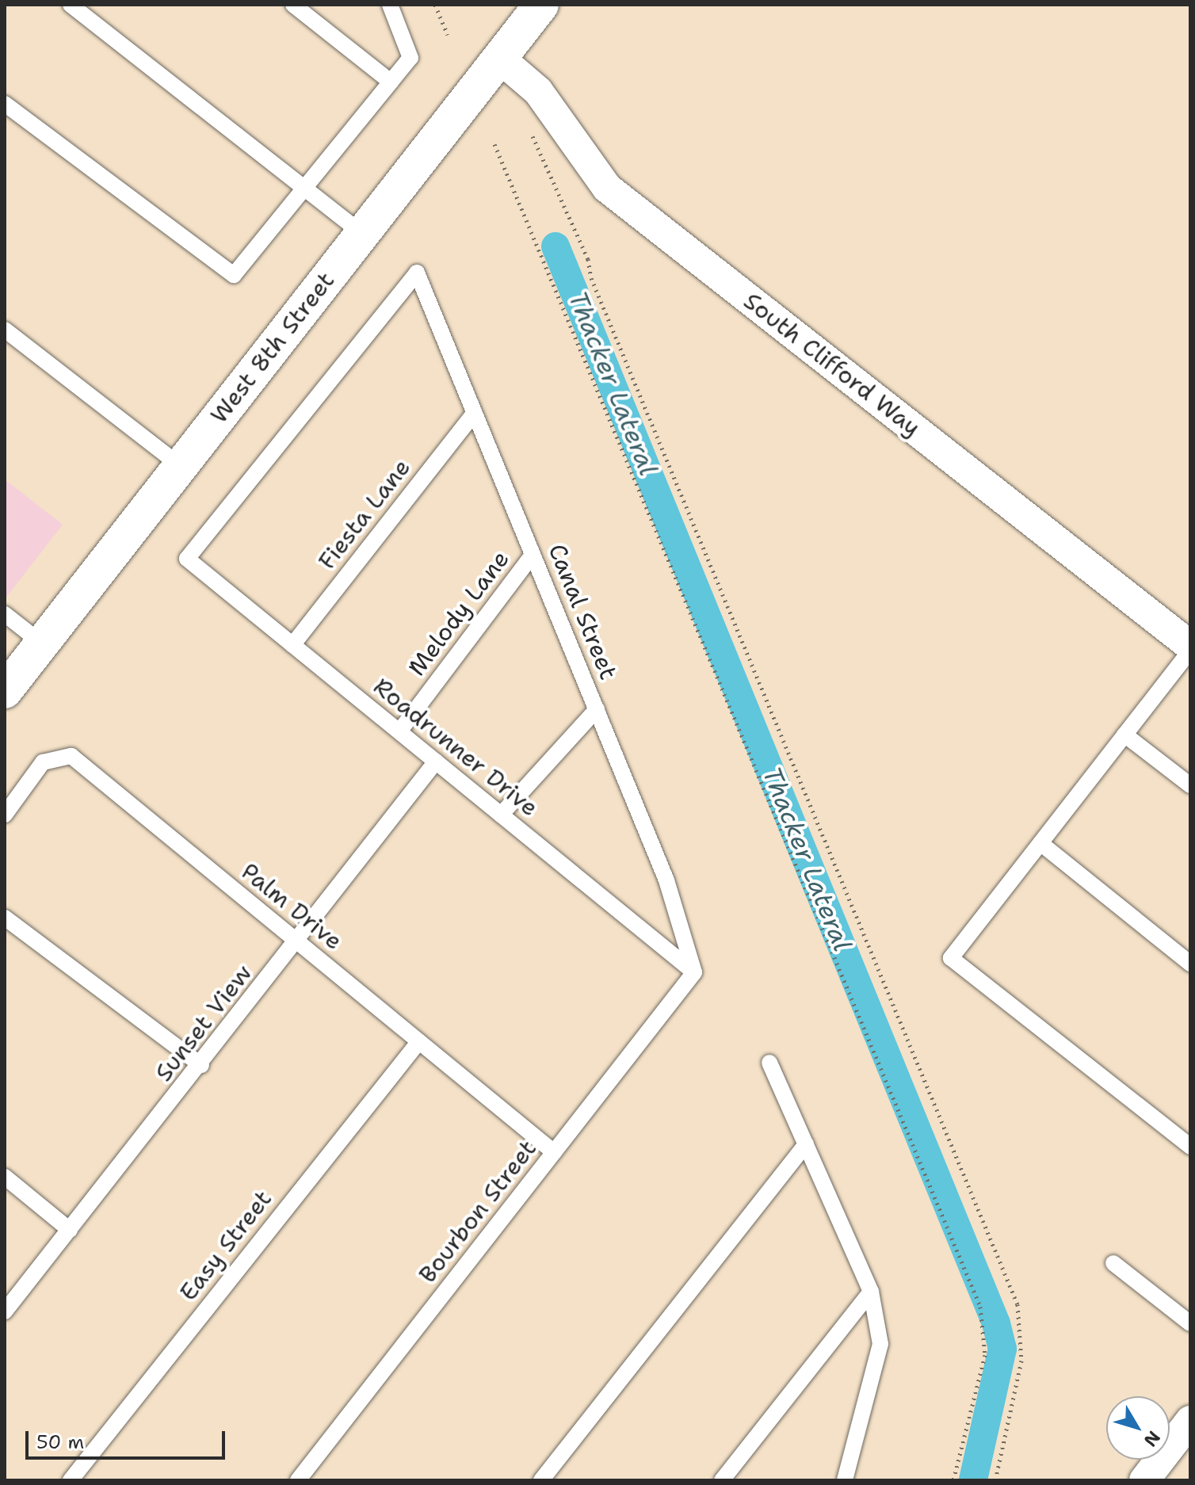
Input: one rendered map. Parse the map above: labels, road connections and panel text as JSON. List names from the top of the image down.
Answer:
{
  "streets": {
    "main road": ["West 8th Street"],
    "street": ["South Clifford Way"],
    "lane": [
      "Fiesta Lane",
      "Canal Street",
      "Melody Lane",
      "Roadrunner Drive",
      "Palm Drive",
      "Sunset View",
      "Bourbon Street",
      "Easy Street"
    ]
  },
  "crossings": [
    ["West 8th Street", "South Clifford Way"],
    ["Fiesta Lane", "Canal Street"],
    ["Fiesta Lane", "Roadrunner Drive"],
    ["Canal Street", "Melody Lane"],
    ["Canal Street", "Roadrunner Drive"],
    ["Canal Street", "Bourbon Street"],
    ["Melody Lane", "Roadrunner Drive"],
    ["Roadrunner Drive", "Sunset View"],
    ["Roadrunner Drive", "Bourbon Street"],
    ["Palm Drive", "Sunset View"],
    ["Palm Drive", "Bourbon Street"],
    ["Palm Drive", "Easy Street"]
  ],
  "water": ["Thacker Lateral"],
  "scale_bar": "50 m",
  "north": "bottom right"
}
